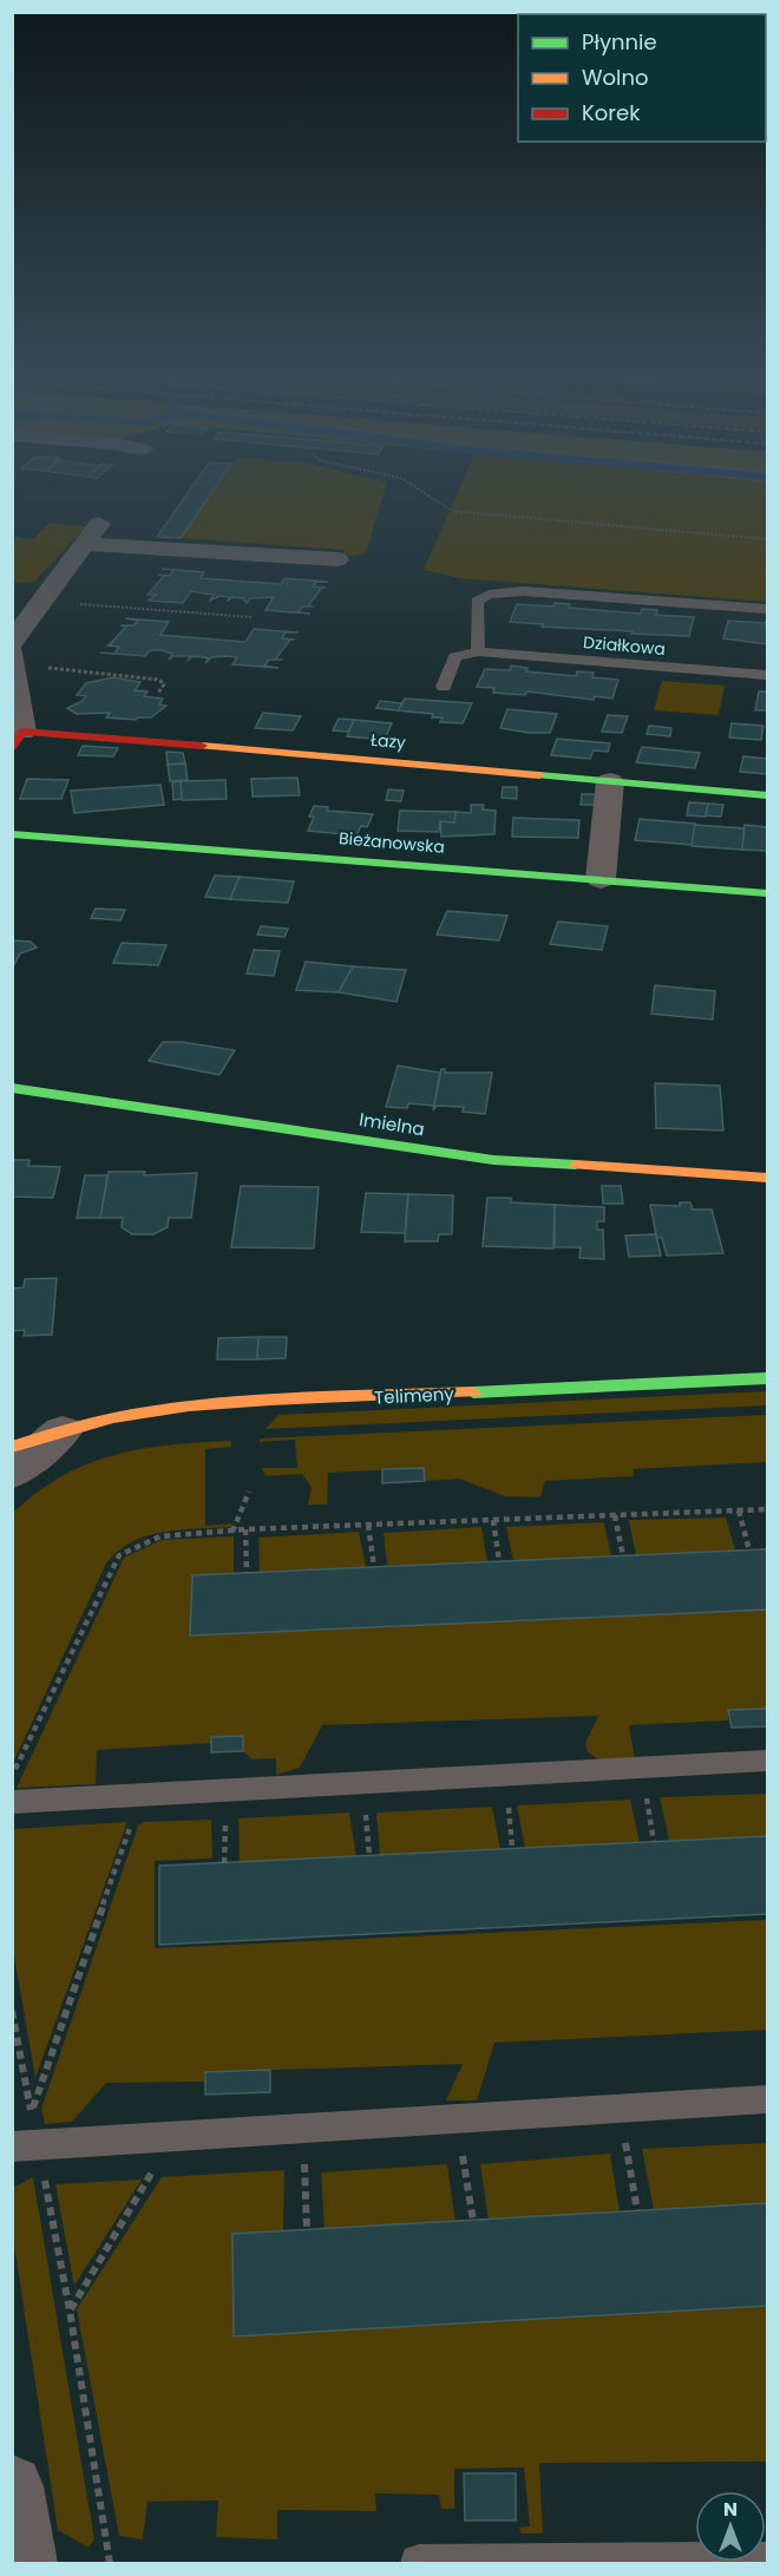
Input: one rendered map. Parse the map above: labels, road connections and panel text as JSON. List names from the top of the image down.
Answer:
{
  "streets": {
    "street": [
      "Łazy",
      "Bieżanowska",
      "Imielna",
      "Telimeny"
    ],
    "lane": ["Działkowa"]
  },
  "legend": ["Płynnie", "Wolno", "Korek"],
  "north": "top"
}
